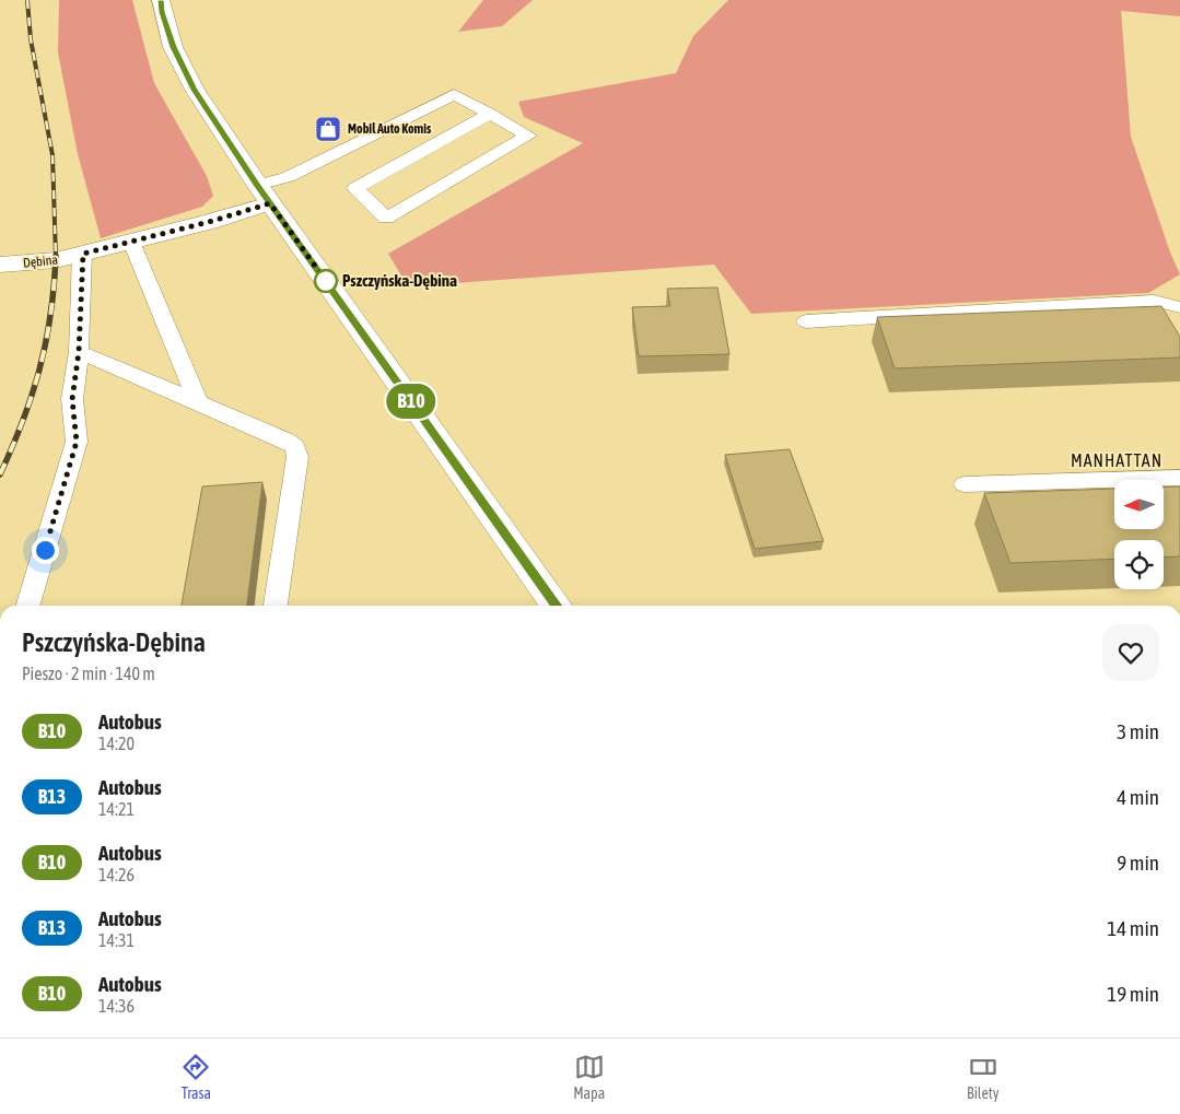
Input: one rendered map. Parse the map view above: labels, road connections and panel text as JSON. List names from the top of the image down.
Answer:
{
  "streets": {
    "main road": ["Dębina"]
  },
  "districts": ["MANHATTAN"],
  "places": {
    "shop": ["Mobil Auto Komis"],
    "other": ["Pszczyńska-Dębina"]
  },
  "lines": ["bus line B10"],
  "north": "left",
  "page": {
    "on_map": "B10",
    "heading": ["Pszczyńska-Dębina", "Pieszo · 2 min · 140 m"],
    "list": [
      {
        "mark": "B10",
        "name": "Autobus",
        "note": "14:20",
        "value": "3 min"
      },
      {
        "mark": "B13",
        "name": "Autobus",
        "note": "14:21",
        "value": "4 min"
      },
      {
        "mark": "B10",
        "name": "Autobus",
        "note": "14:26",
        "value": "9 min"
      },
      {
        "mark": "B13",
        "name": "Autobus",
        "note": "14:31",
        "value": "14 min"
      },
      {
        "mark": "B10",
        "name": "Autobus",
        "note": "14:36",
        "value": "19 min"
      }
    ],
    "tabs": ["Trasa", "Mapa", "Bilety"]
  }
}
